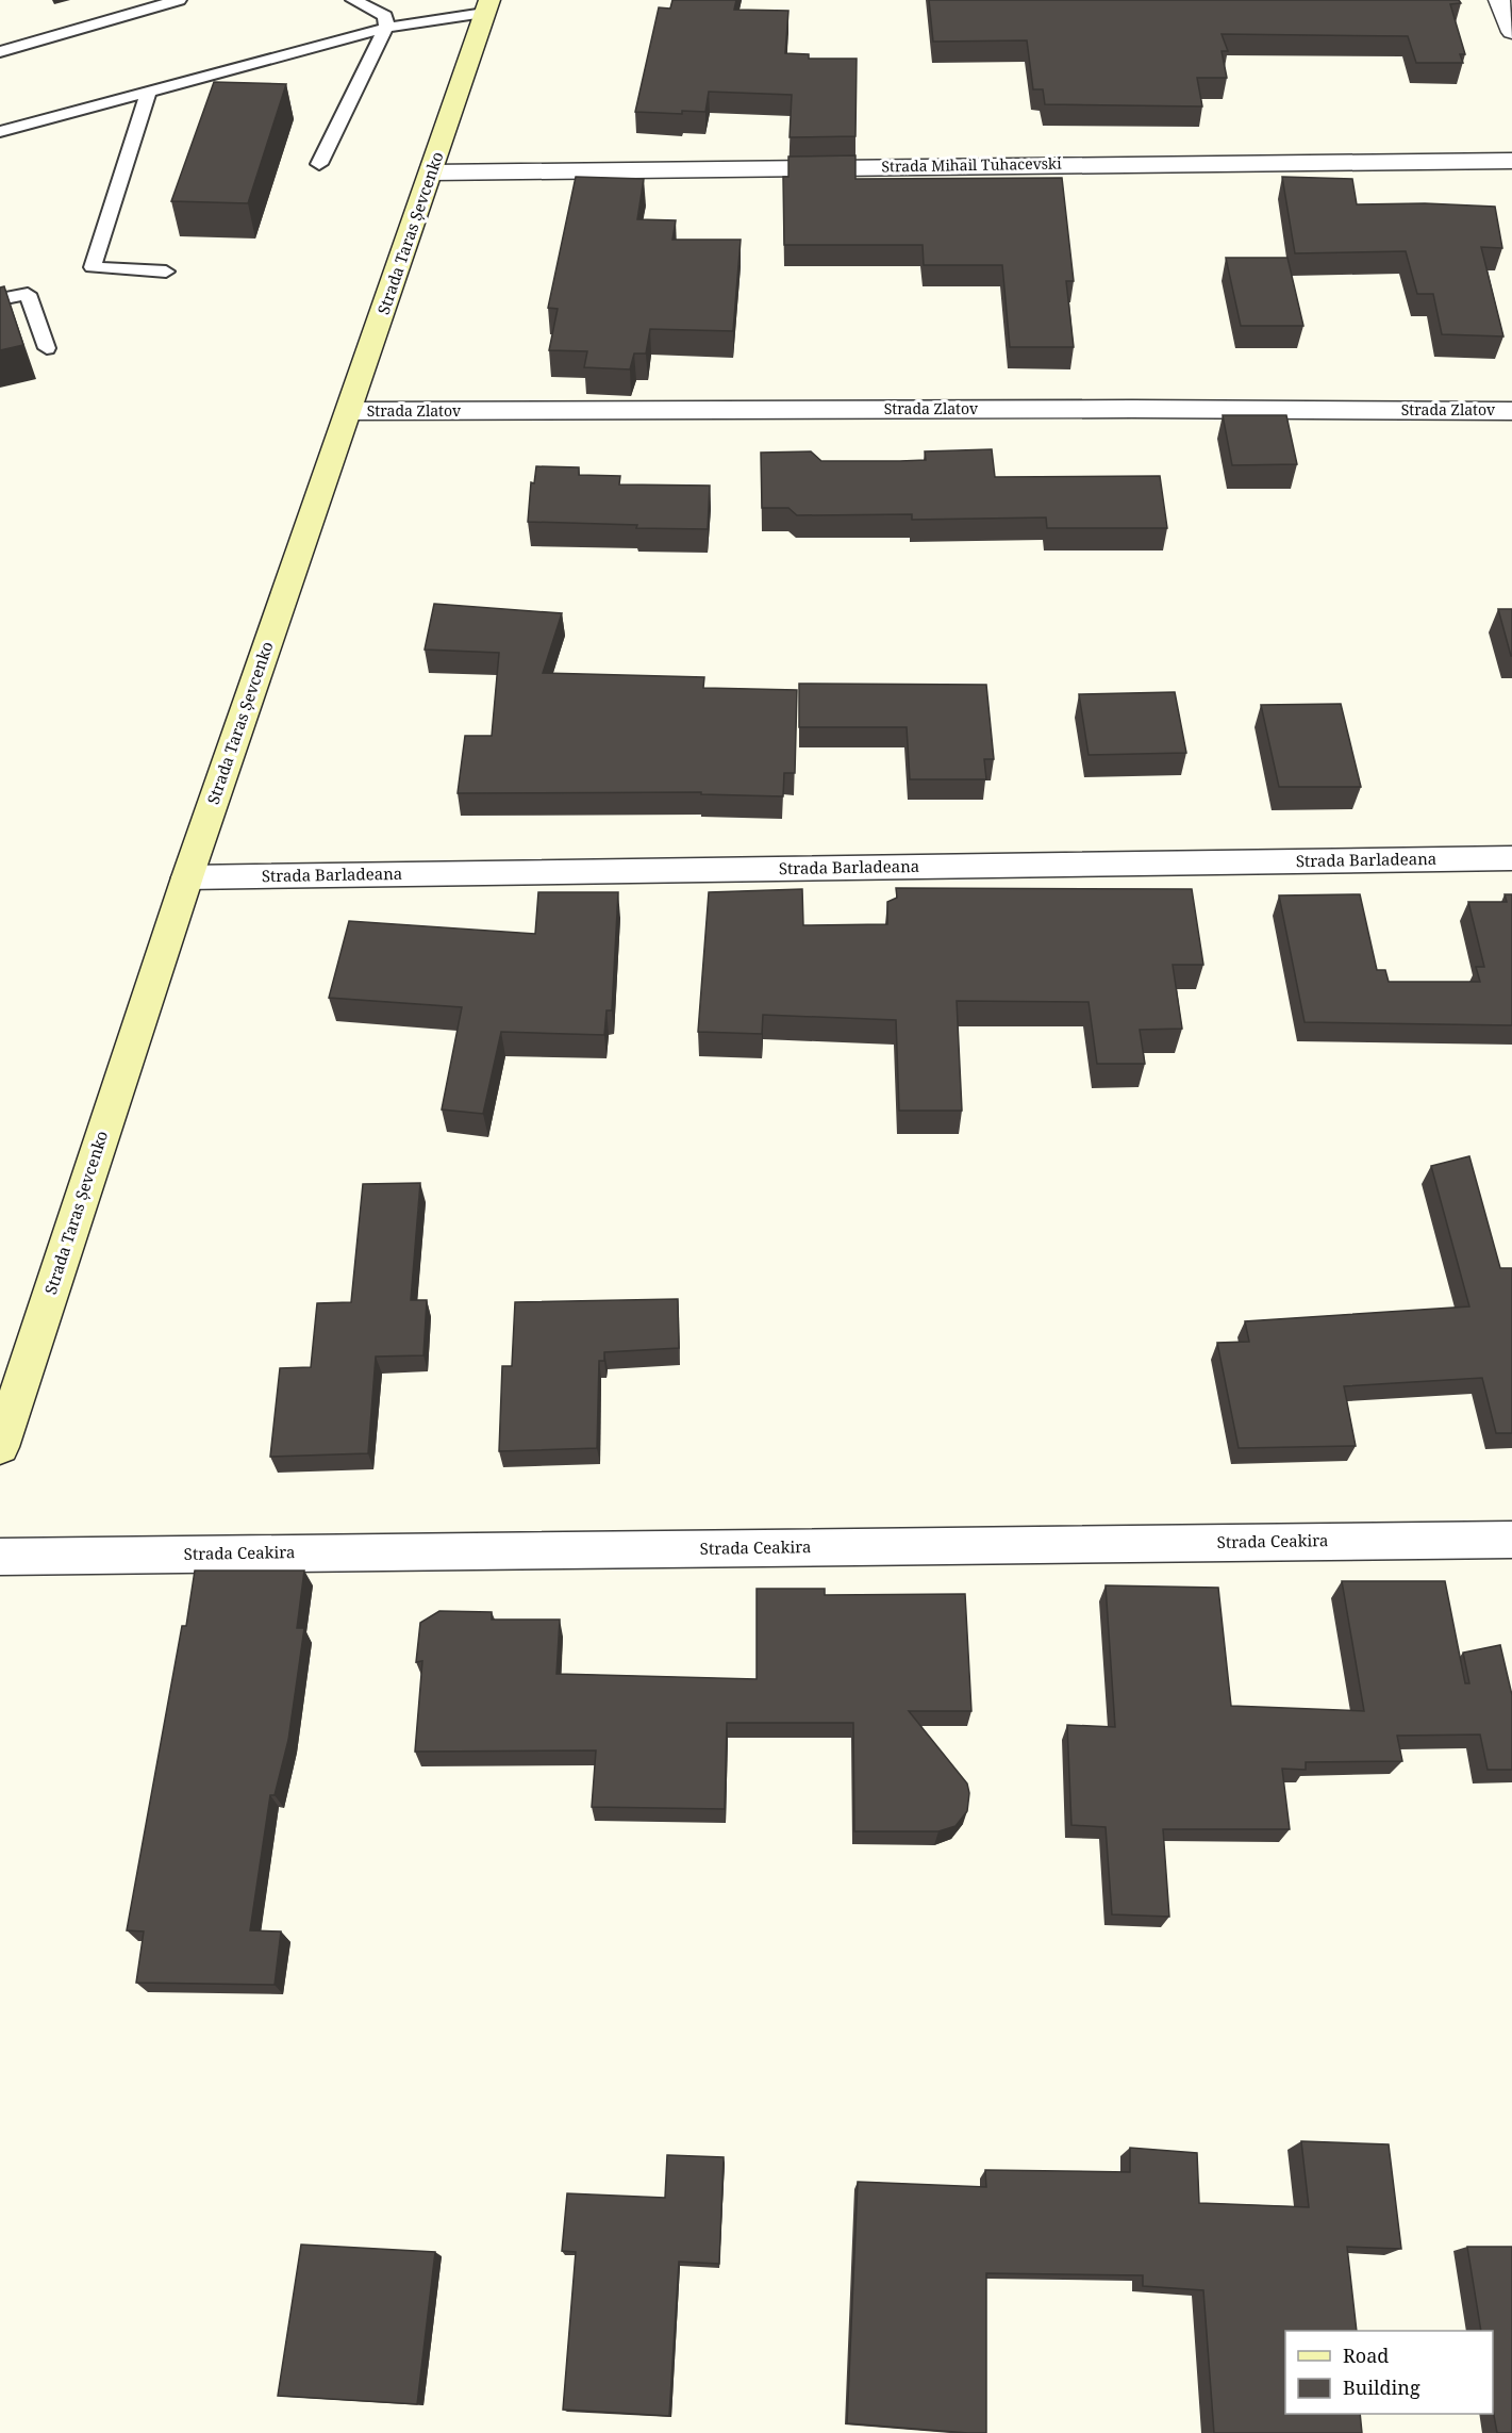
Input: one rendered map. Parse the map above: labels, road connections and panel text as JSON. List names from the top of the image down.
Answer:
{
  "streets": {
    "main road": ["Strada Taras Șevcenko"],
    "street": [
      "Strada Mihail Tuhacevski",
      "Strada Zlatov",
      "Strada Barladeana",
      "Strada Ceakira"
    ]
  },
  "crossings": [
    ["Strada Mihail Tuhacevski", "Strada Taras Șevcenko"],
    ["Strada Taras Șevcenko", "Strada Zlatov"],
    ["Strada Taras Șevcenko", "Strada Barladeana"]
  ],
  "legend": ["Road", "Building"]
}
